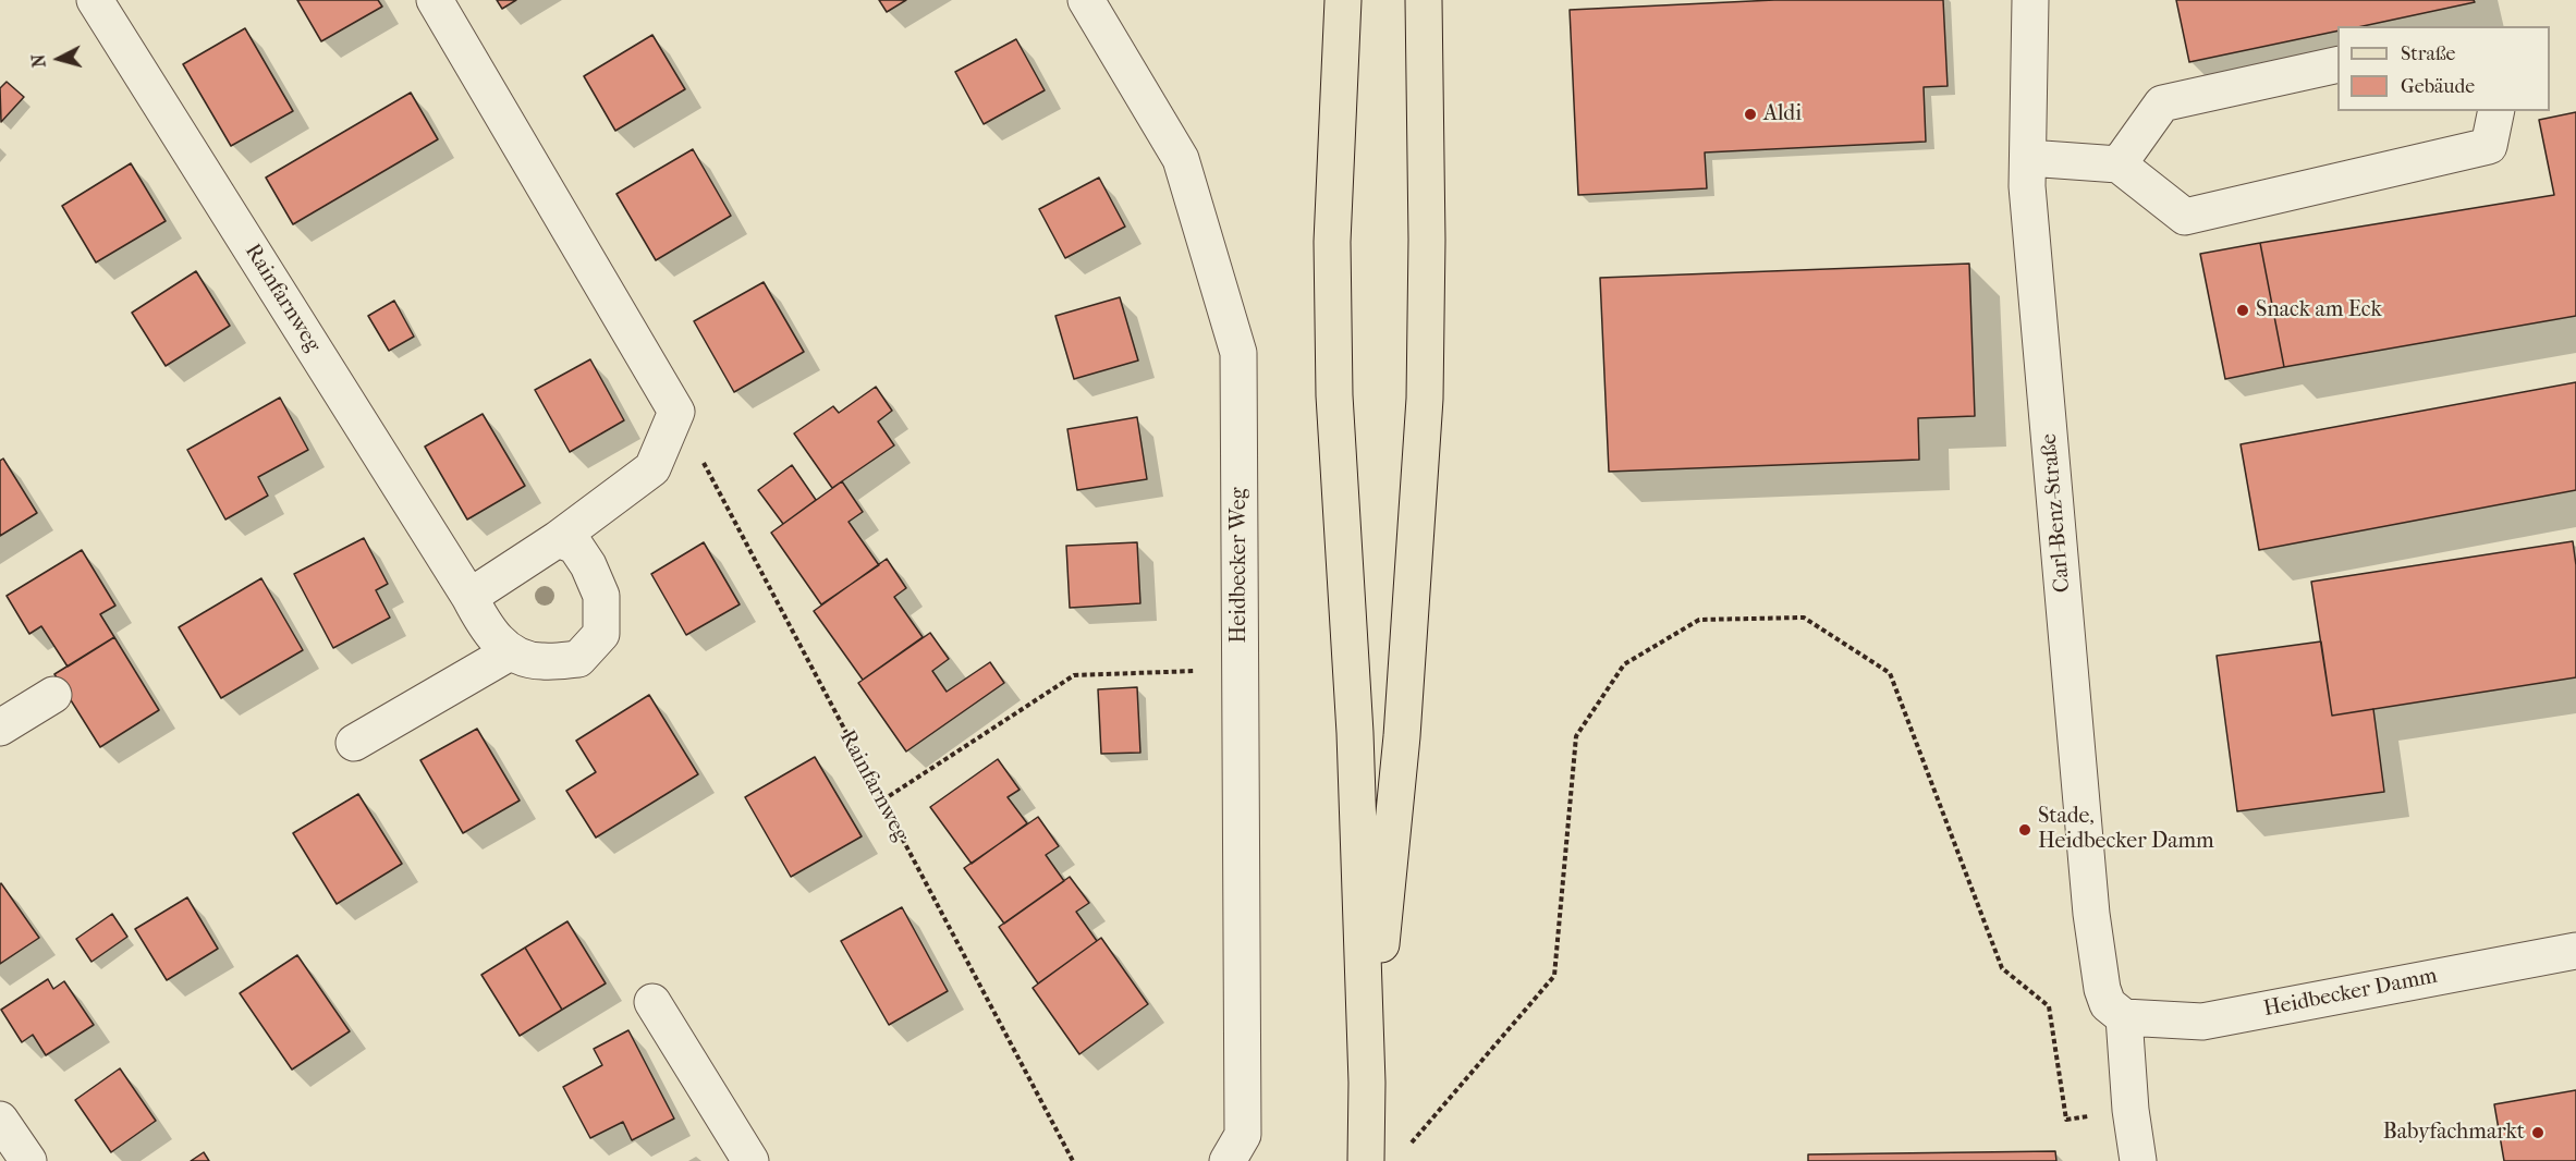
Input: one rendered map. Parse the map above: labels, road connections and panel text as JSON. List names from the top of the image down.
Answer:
{
  "streets": {
    "street": [
      "Rainfarnweg",
      "Carl-Benz-Straße",
      "Heidbecker Weg",
      "Heidbecker Damm"
    ]
  },
  "crossings": [
    ["Carl-Benz-Straße", "Heidbecker Damm"]
  ],
  "places": [
    "Aldi",
    "Snack am Eck",
    "Stade, Heidbecker Damm",
    "Babyfachmarkt"
  ],
  "legend": ["Straße", "Gebäude"],
  "north": "left"
}
